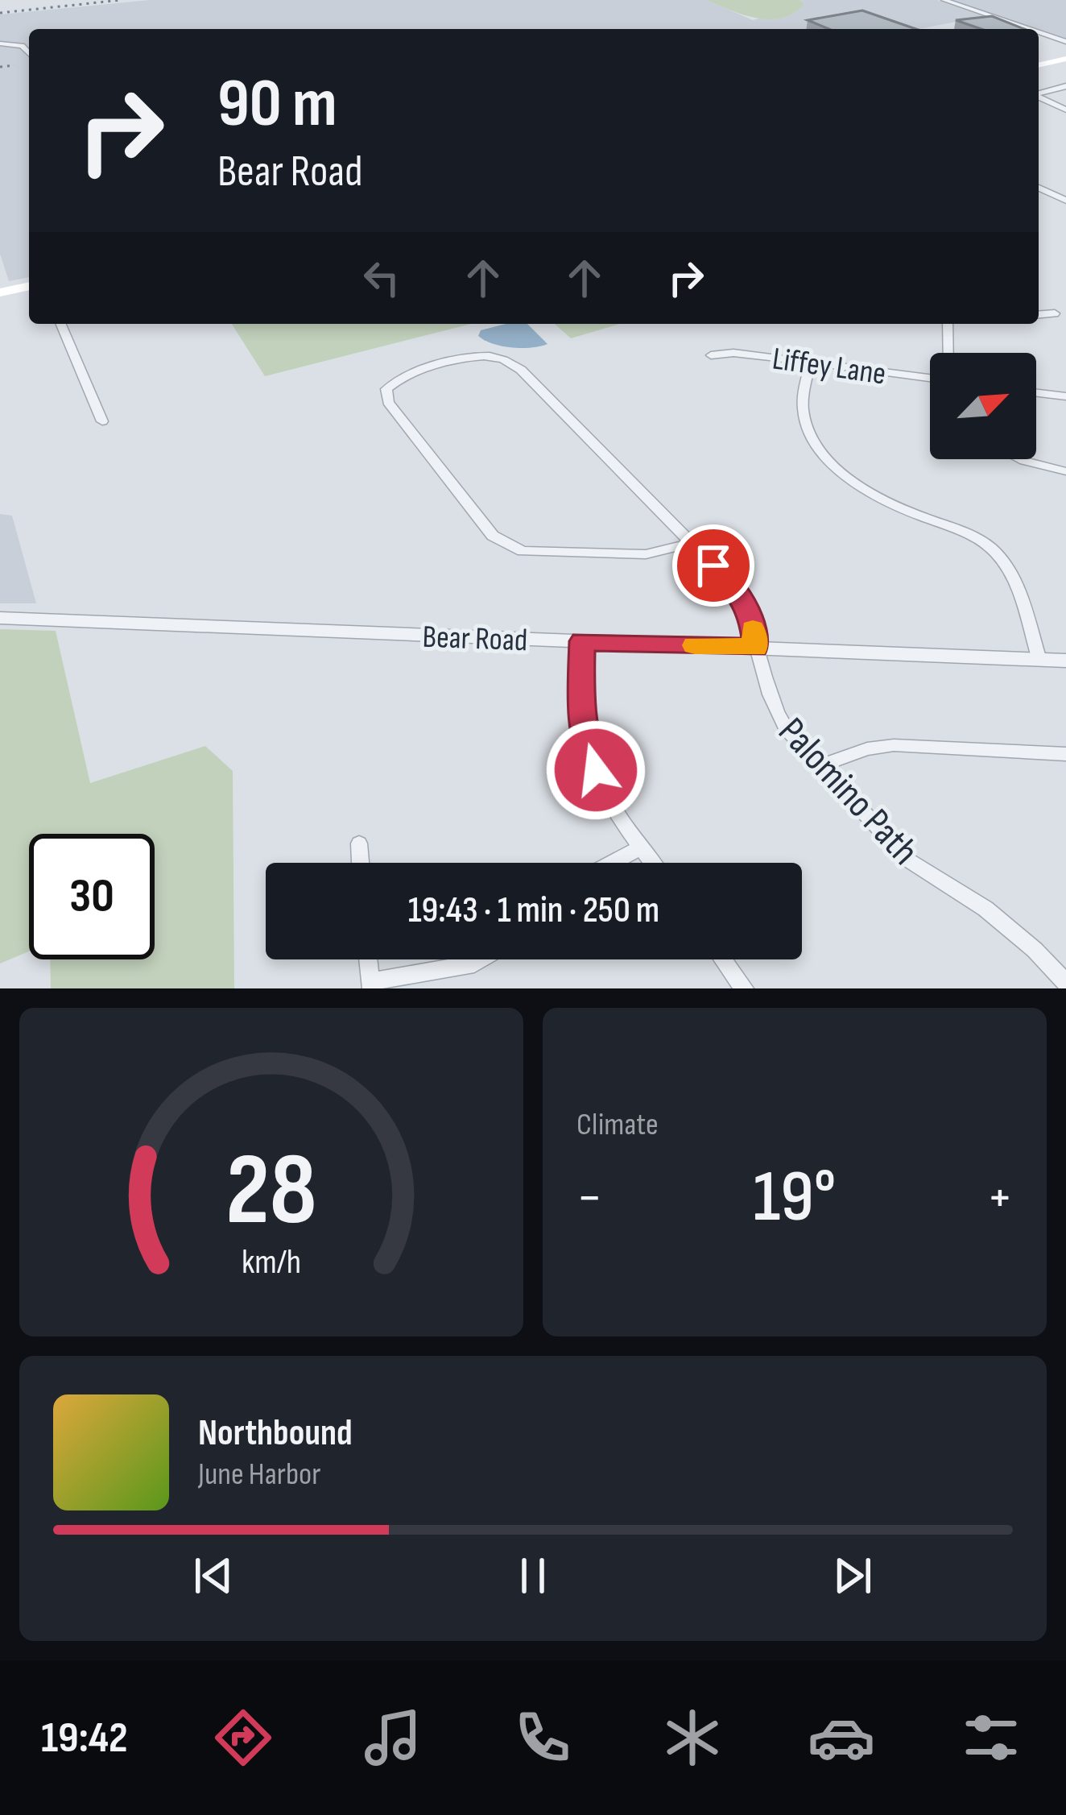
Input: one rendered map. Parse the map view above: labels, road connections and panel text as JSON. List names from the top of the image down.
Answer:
{
  "streets": {
    "street": ["Liffey Lane", "Bear Road", "Palomino Path"]
  },
  "crossings": [
    ["Bear Road", "Palomino Path"]
  ],
  "north": "top right",
  "page": {
    "turn": ["90 m", "Bear Road"],
    "limit": "30",
    "trip": "19:43 · 1 min · 250 m",
    "tile": "Climate",
    "heat": ["−", "19°", "+"],
    "song": ["Northbound", "June Harbor"],
    "tabs": "19:42",
    "gauge": ["28", "km/h"]
  }
}
